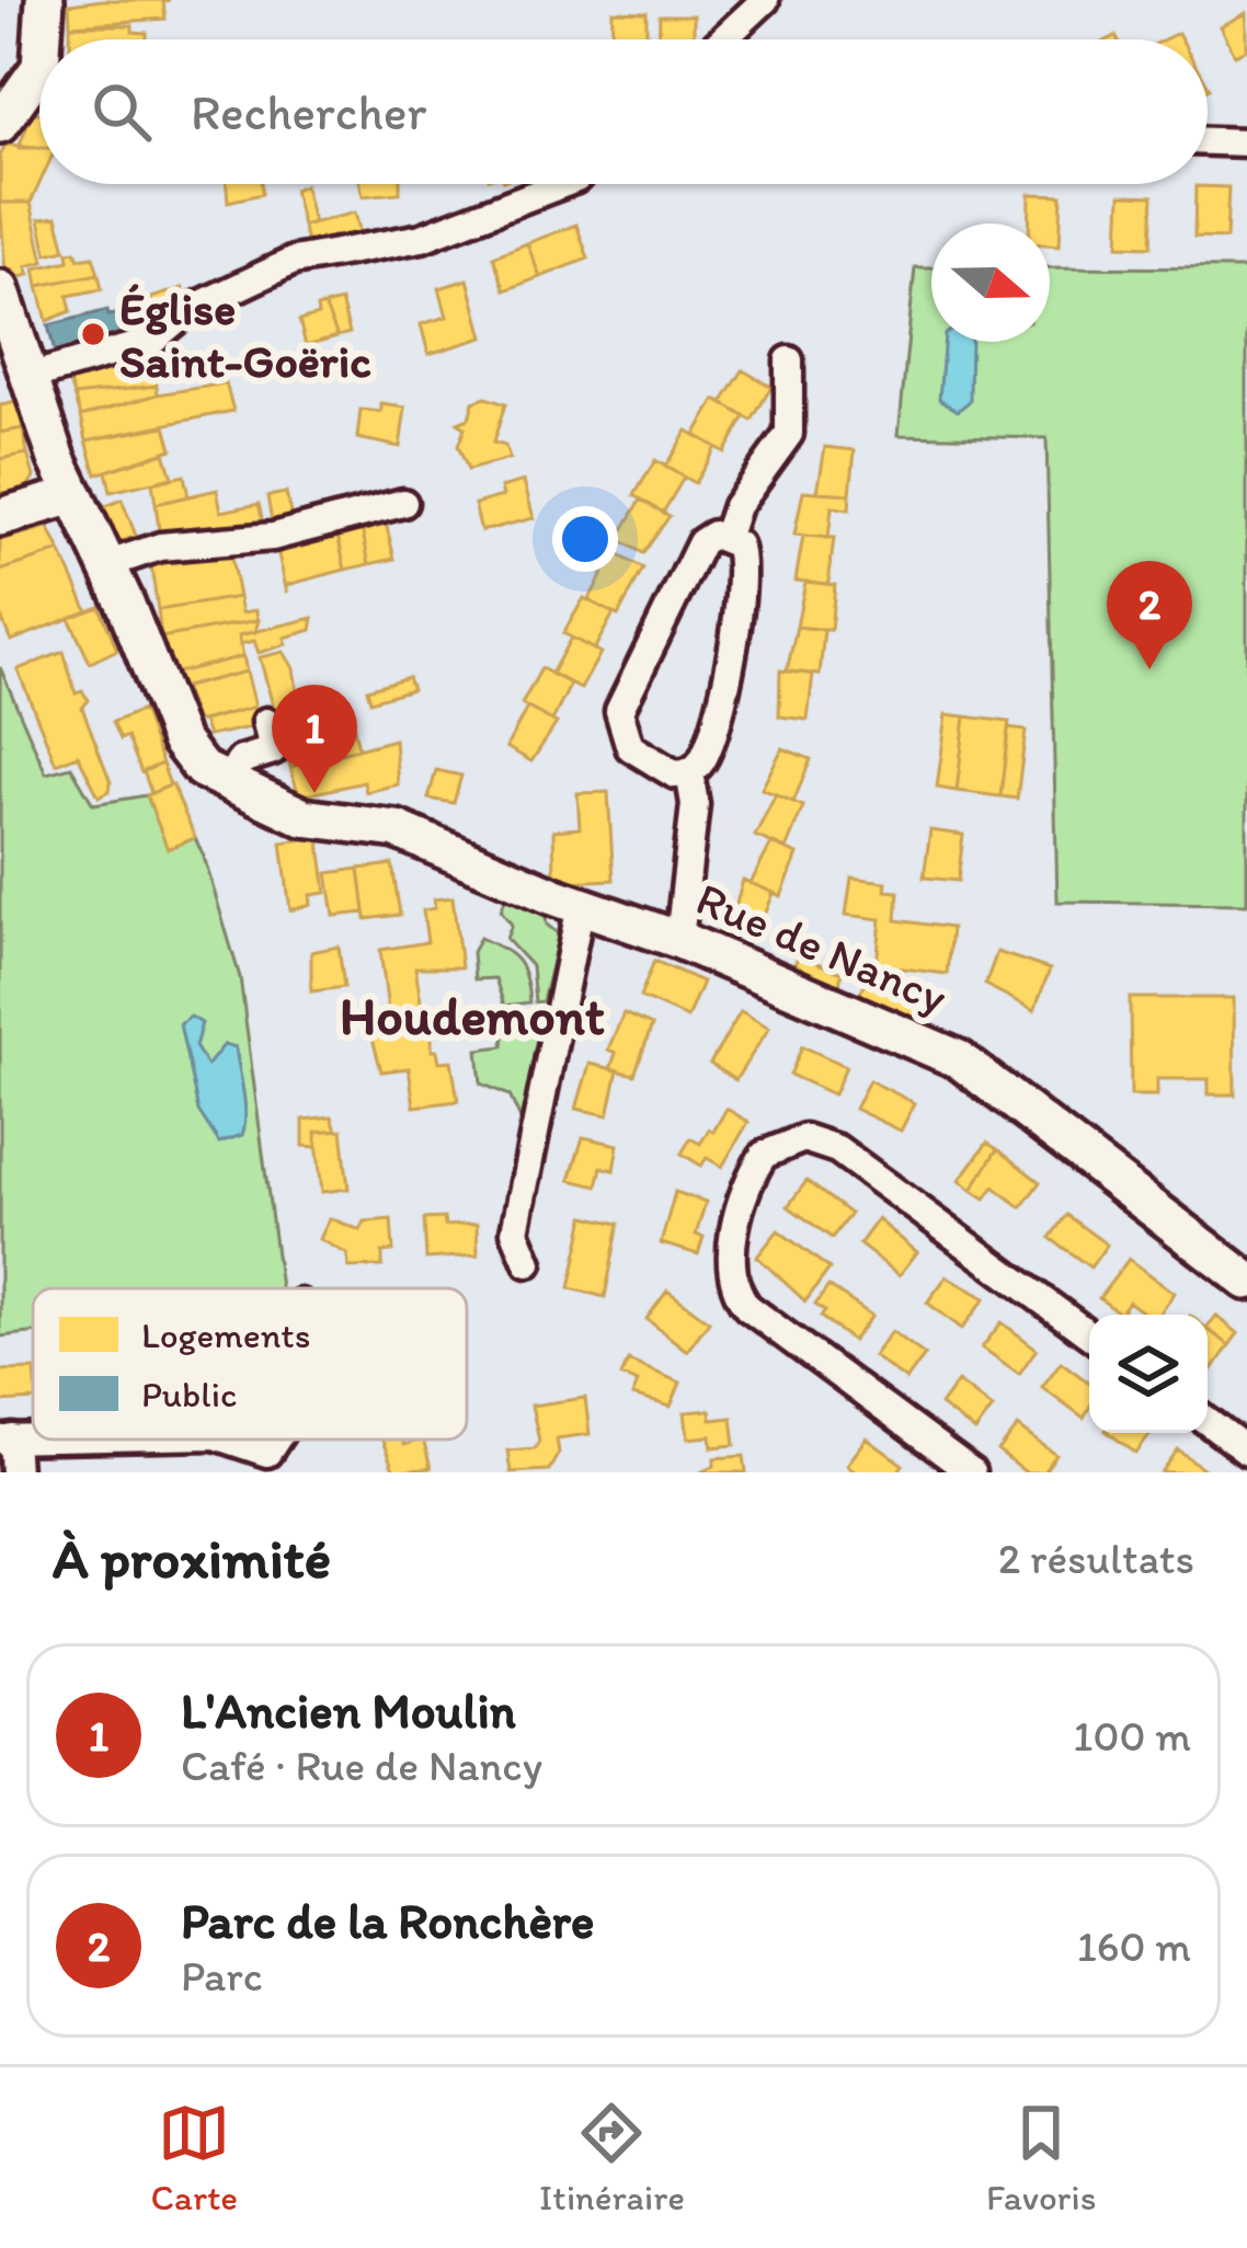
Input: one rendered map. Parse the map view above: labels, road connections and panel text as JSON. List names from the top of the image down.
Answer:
{
  "streets": {
    "street": ["Rue de Nancy"]
  },
  "districts": ["Houdemont"],
  "places": ["Église Saint-Goëric"],
  "legend": ["Logements", "Public"],
  "north": "right",
  "page": {
    "search": "Rechercher",
    "pins": ["2", "1"],
    "heading": ["À proximité", "2 résultats"],
    "list": [
      {
        "mark": "1",
        "name": "L'Ancien Moulin",
        "note": "Café · Rue de Nancy",
        "value": "100 m"
      },
      {
        "mark": "2",
        "name": "Parc de la Ronchère",
        "note": "Parc",
        "value": "160 m"
      }
    ],
    "nav": ["Carte", "Itinéraire", "Favoris"]
  }
}
